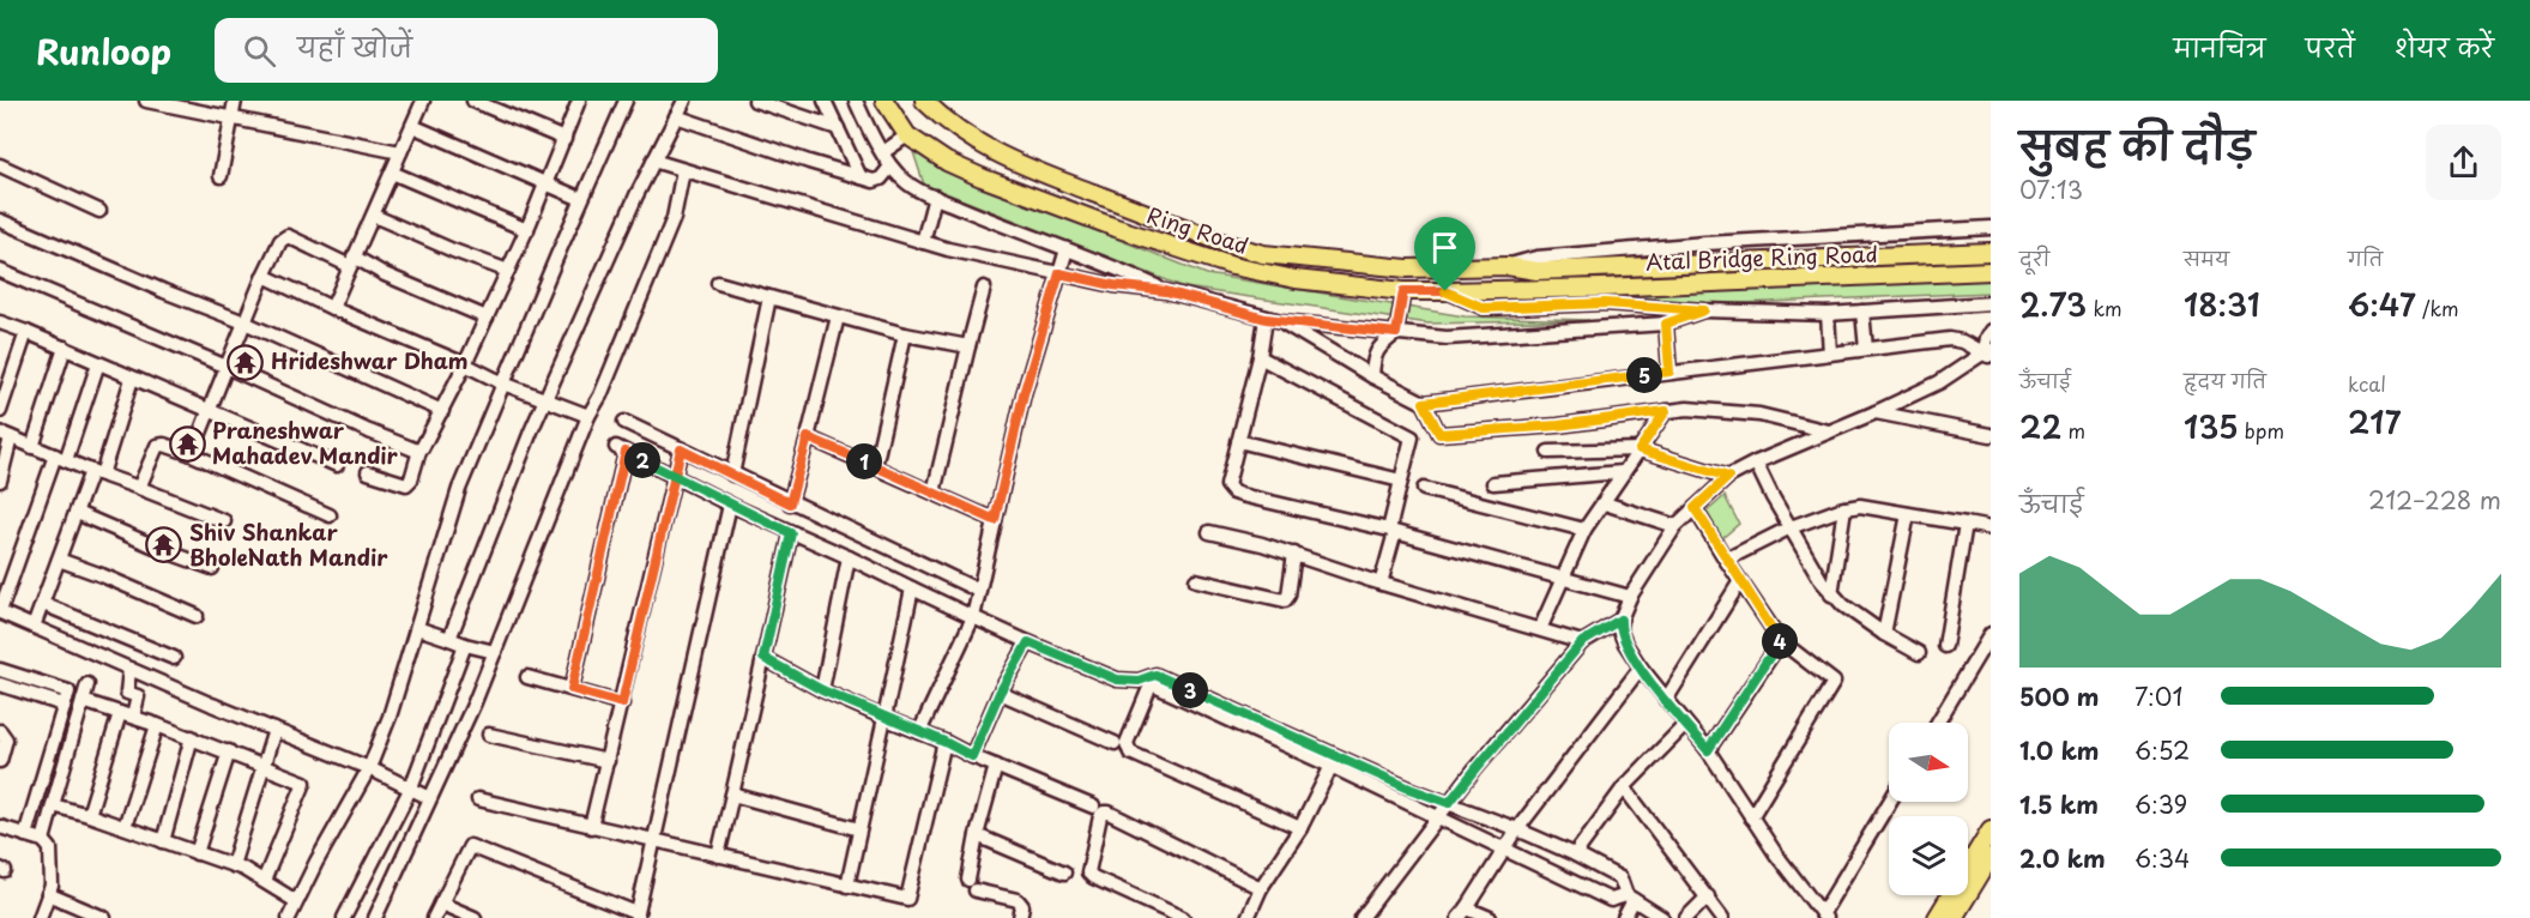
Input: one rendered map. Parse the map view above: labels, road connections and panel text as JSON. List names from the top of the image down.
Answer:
{
  "streets": {
    "main road": ["Ring Road", "Atal Bridge Ring Road"]
  },
  "crossings": [
    ["Ring Road", "Atal Bridge Ring Road"]
  ],
  "places": {
    "temple": ["Hrideshwar Dham", "Praneshwar Mahadev Mandir", "Shiv Shankar BholeNath Mandir"]
  },
  "north": "right",
  "page": {
    "header": "Runloop",
    "search": "यहाँ खोजें",
    "nav": ["मानचित्र", "परतें", "शेयर करें"],
    "heading": ["सुबह की दौड़", "07:13"],
    "stats": [
      ["दूरी", "2.73 km"],
      ["समय", "18:31"],
      ["गति", "6:47 /km"],
      ["ऊँचाई", "22 m"],
      ["हृदय गति", "135 bpm"],
      ["kcal", "217"]
    ],
    "pins": [
      "5",
      "2",
      "1",
      "4",
      "3"
    ],
    "chart": ["ऊँचाई", "212–228 m"],
    "list": [
      {
        "name": "500 m",
        "note": "7:01"
      },
      {
        "name": "1.0 km",
        "note": "6:52"
      },
      {
        "name": "1.5 km",
        "note": "6:39"
      },
      {
        "name": "2.0 km",
        "note": "6:34"
      }
    ]
  }
}
